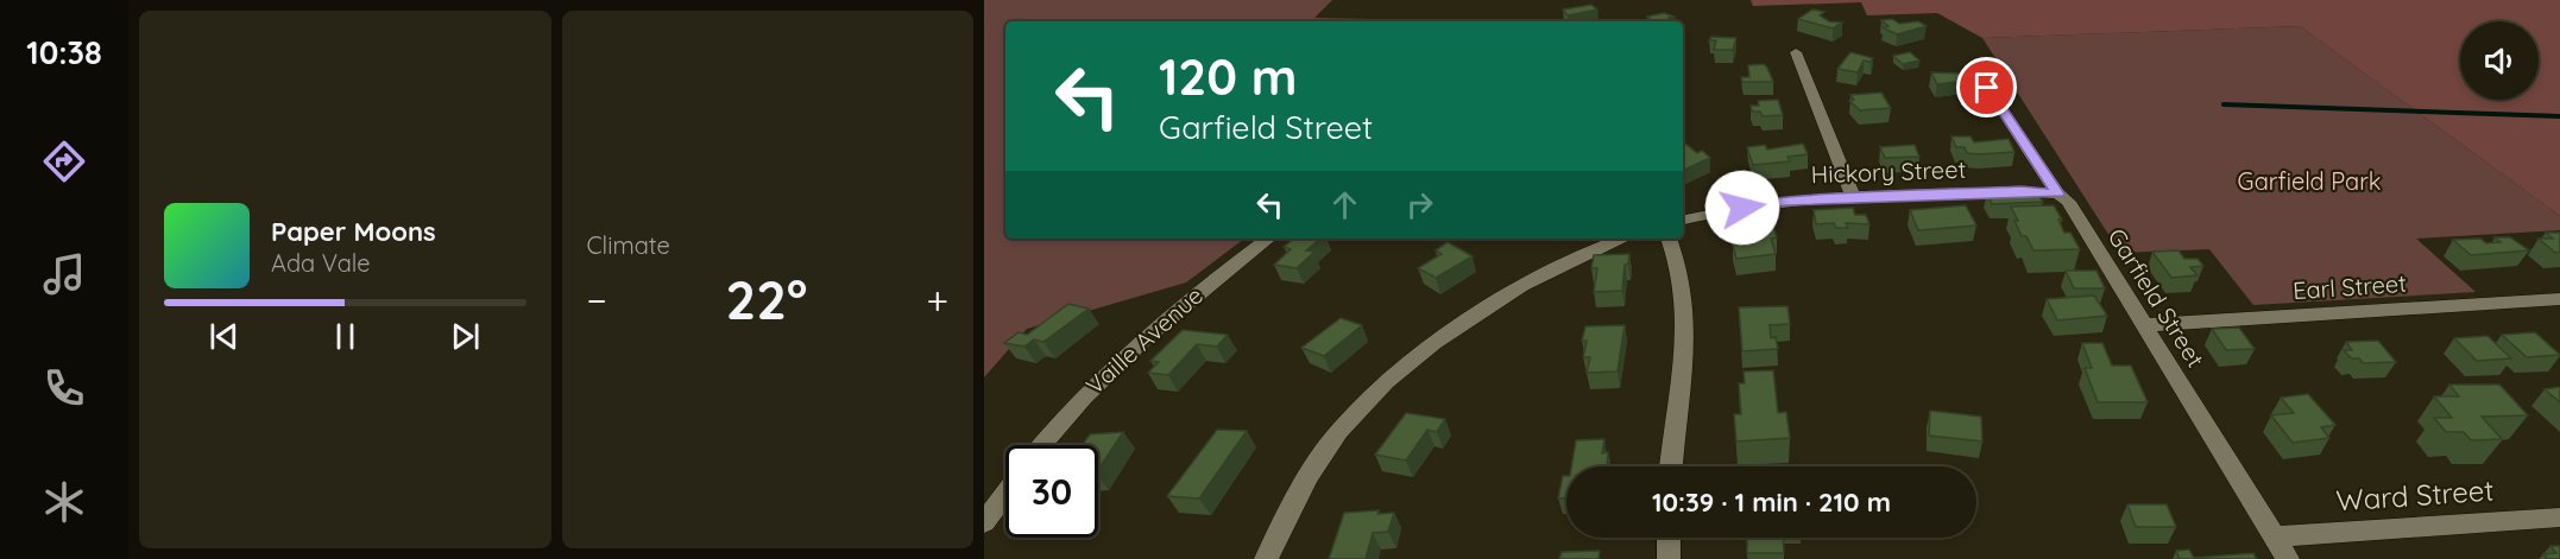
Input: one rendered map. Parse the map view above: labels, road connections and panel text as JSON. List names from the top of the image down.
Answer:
{
  "streets": {
    "street": [
      "Hickory Street",
      "Earl Street",
      "Garfield Street",
      "Vaille Avenue",
      "Ward Street"
    ]
  },
  "crossings": [
    ["Hickory Street", "Garfield Street"],
    ["Earl Street", "Garfield Street"],
    ["Garfield Street", "Ward Street"]
  ],
  "parks": ["Garfield Park"],
  "page": {
    "tabs": "10:38",
    "tile": "Climate",
    "turn": ["120 m", "Garfield Street"],
    "song": ["Paper Moons", "Ada Vale"],
    "heat": ["−", "22°", "+"],
    "limit": "30",
    "trip": "10:39 · 1 min · 210 m"
  }
}
